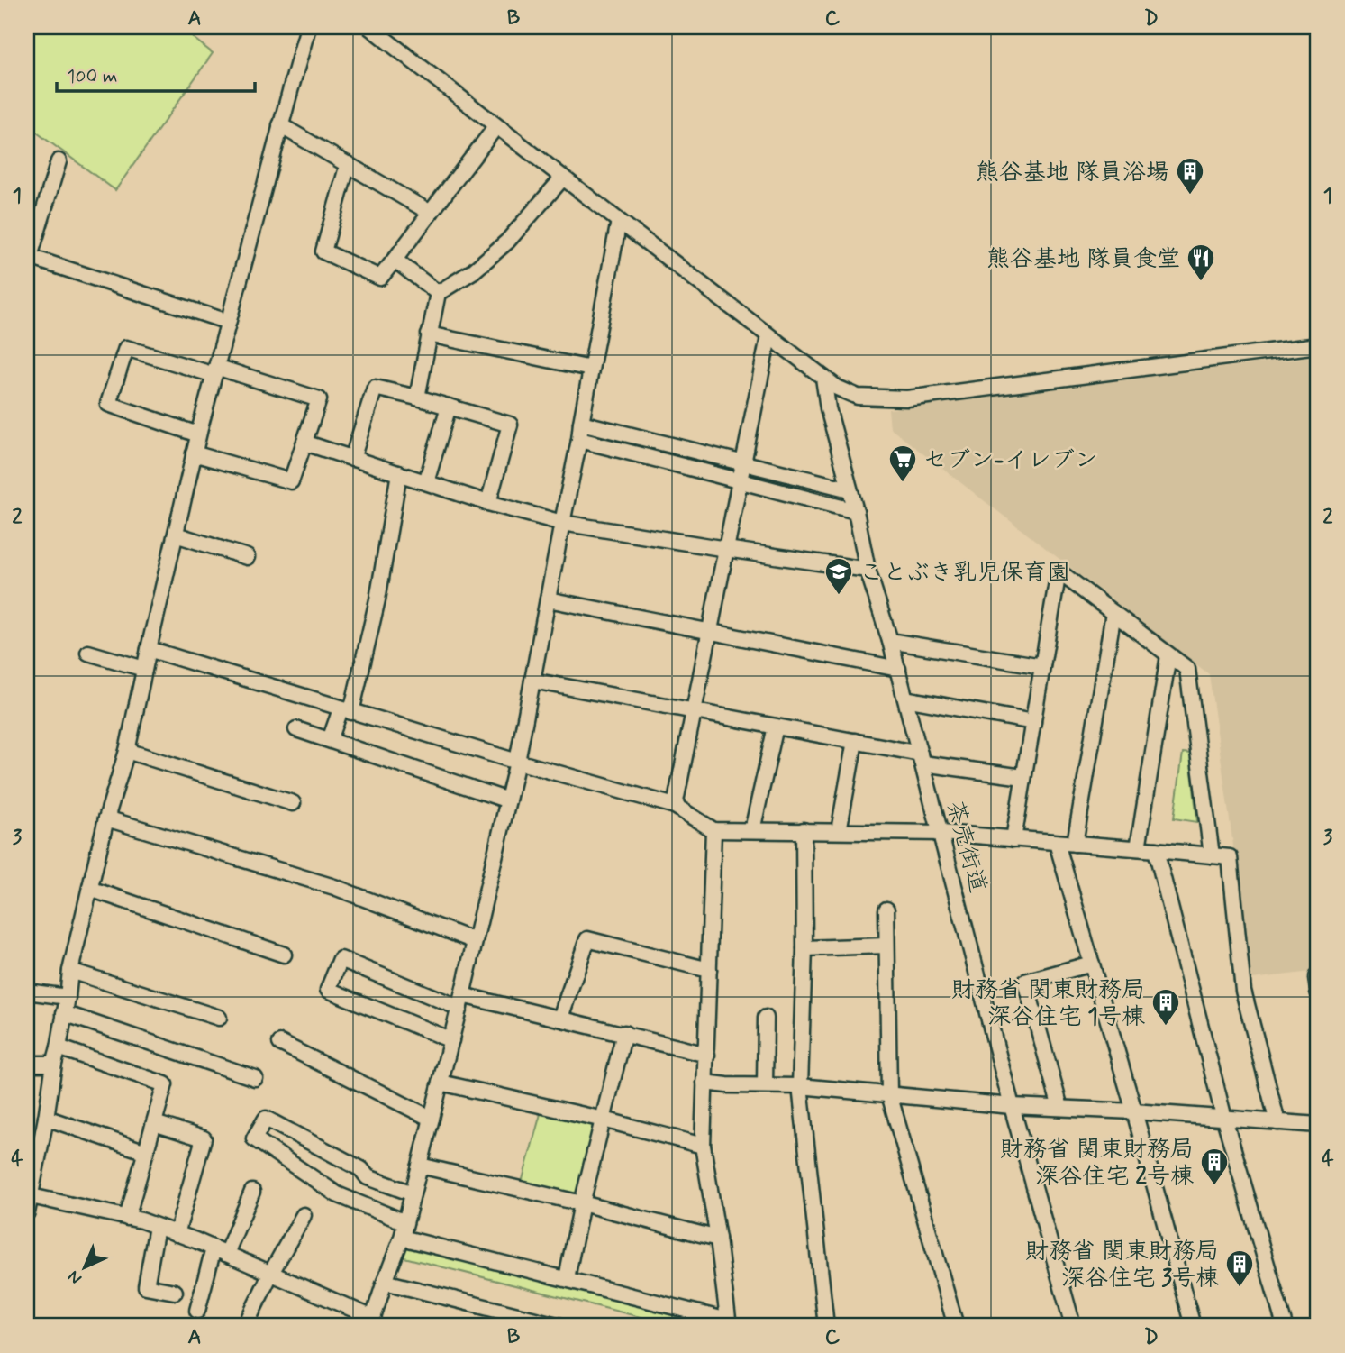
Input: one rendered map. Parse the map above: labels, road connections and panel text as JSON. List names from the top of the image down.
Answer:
{
  "streets": {
    "street": ["茶売街道"]
  },
  "places": {
    "building": [
      "熊谷基地 隊員浴場",
      "財務省 関東財務局 深谷住宅 1号棟",
      "財務省 関東財務局 深谷住宅 2号棟",
      "財務省 関東財務局 深谷住宅 3号棟"
    ],
    "restaurant": ["熊谷基地 隊員食堂"],
    "supermarket": ["セブン-イレブン"],
    "school or university": ["ことぶき乳児保育園"]
  },
  "scale_bar": "100 m",
  "north": "bottom left",
  "grid": {
    "columns": [
      "A",
      "B",
      "C",
      "D"
    ],
    "rows": [
      "1",
      "2",
      "3",
      "4"
    ]
  }
}
